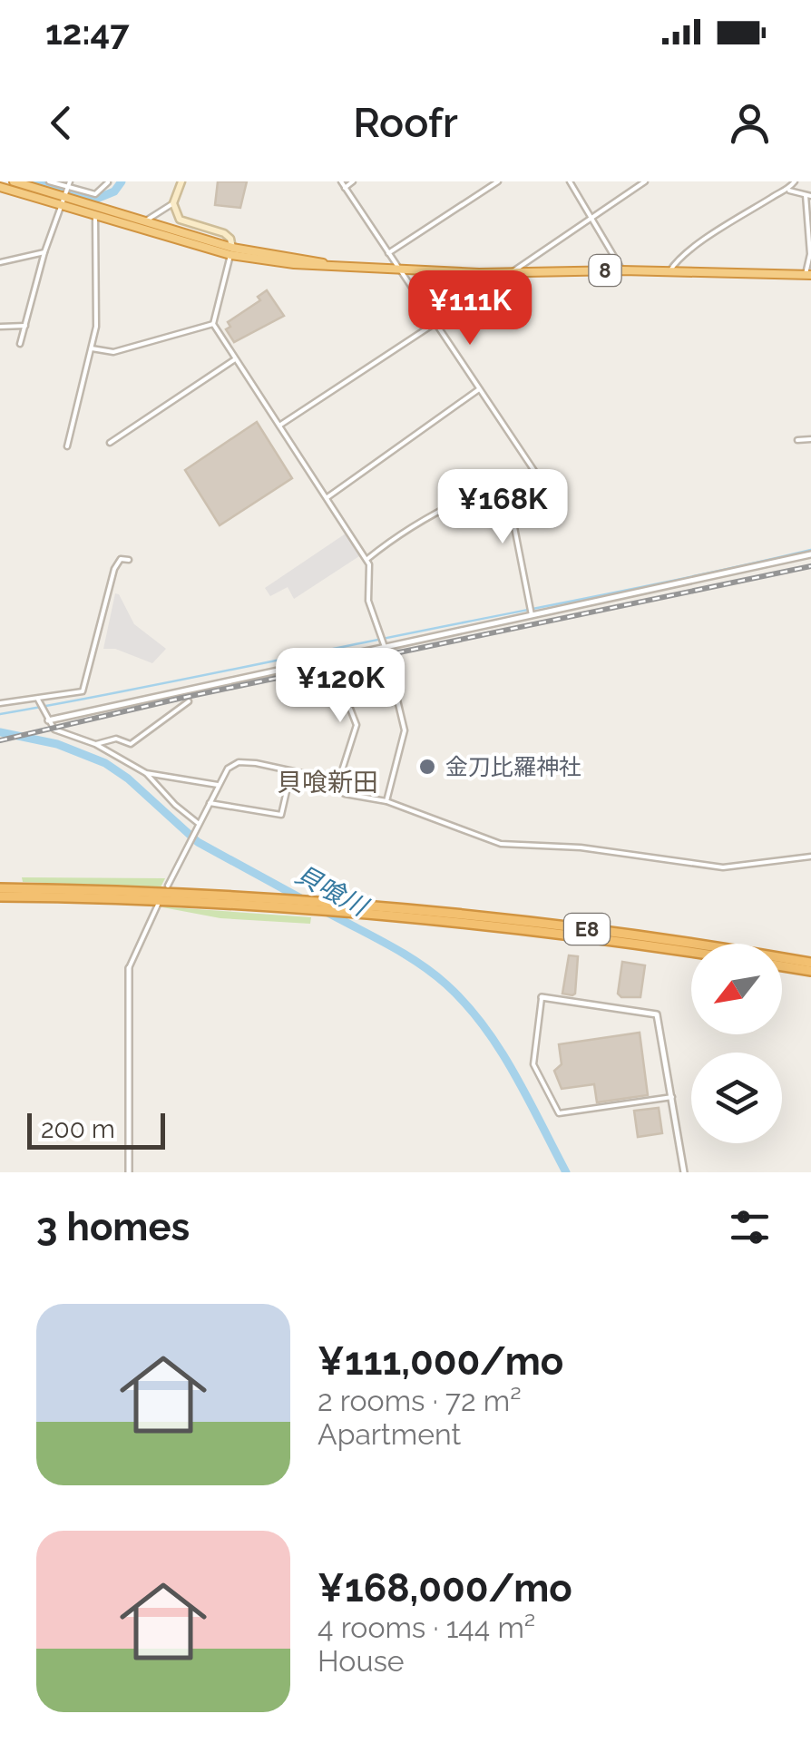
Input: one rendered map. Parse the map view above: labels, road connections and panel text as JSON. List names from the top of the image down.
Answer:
{
  "streets": {
    "highway": ["8", "E8"]
  },
  "districts": ["貝喰新田"],
  "water": ["貝喰川"],
  "places": ["金刀比羅神社"],
  "scale_bar": "200 m",
  "north": "bottom left",
  "page": {
    "status": "12:47",
    "header": "Roofr",
    "price": ["¥111K", "¥168K", "¥120K"],
    "scale": "200 m",
    "heading": "3 homes",
    "list": [
      {
        "name": "¥111,000/mo",
        "note": "2 rooms · 72 m² · Apartment"
      },
      {
        "name": "¥168,000/mo",
        "note": "4 rooms · 144 m² · House"
      }
    ]
  }
}
